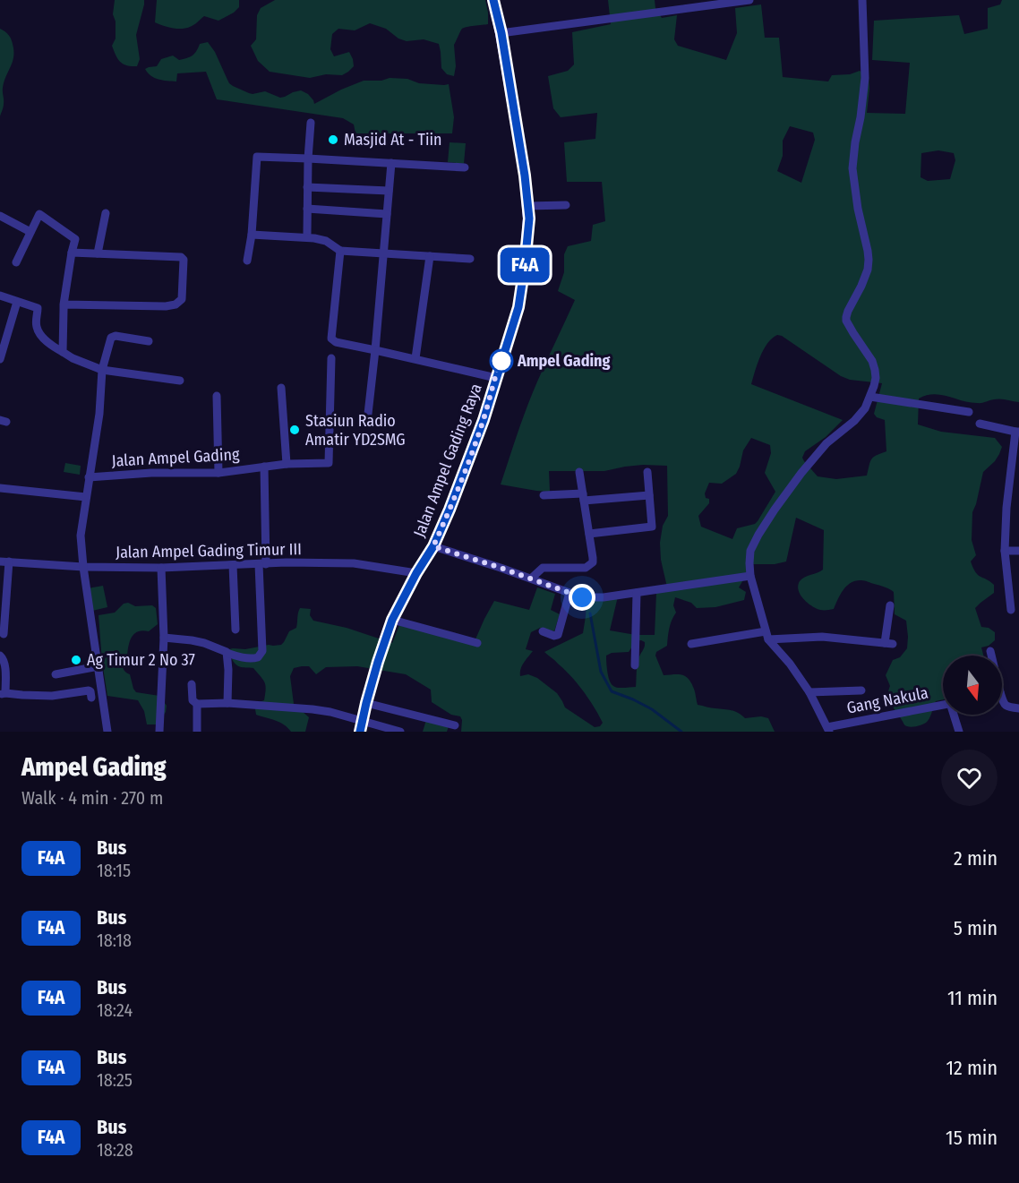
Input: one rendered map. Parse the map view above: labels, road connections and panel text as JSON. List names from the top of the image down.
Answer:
{
  "streets": {
    "main road": ["Jalan Ampel Gading Raya"],
    "street": ["Jalan Ampel Gading", "Jalan Ampel Gading Timur III", "Gang Nakula"]
  },
  "crossings": [
    ["Jalan Ampel Gading", "Jalan Ampel Gading Timur III"],
    ["Jalan Ampel Gading Raya", "Jalan Ampel Gading Timur III"]
  ],
  "places": [
    "Masjid At - Tiin",
    "Ampel Gading",
    "Stasiun Radio Amatir YD2SMG",
    "Ag Timur 2 No 37"
  ],
  "lines": ["bus line F4A"],
  "north": "bottom",
  "page": {
    "on_map": "F4A",
    "heading": ["Ampel Gading", "Walk · 4 min · 270 m"],
    "list": [
      {
        "mark": "F4A",
        "name": "Bus",
        "note": "18:15",
        "value": "2 min"
      },
      {
        "mark": "F4A",
        "name": "Bus",
        "note": "18:18",
        "value": "5 min"
      },
      {
        "mark": "F4A",
        "name": "Bus",
        "note": "18:24",
        "value": "11 min"
      },
      {
        "mark": "F4A",
        "name": "Bus",
        "note": "18:25",
        "value": "12 min"
      },
      {
        "mark": "F4A",
        "name": "Bus",
        "note": "18:28",
        "value": "15 min"
      }
    ]
  }
}
